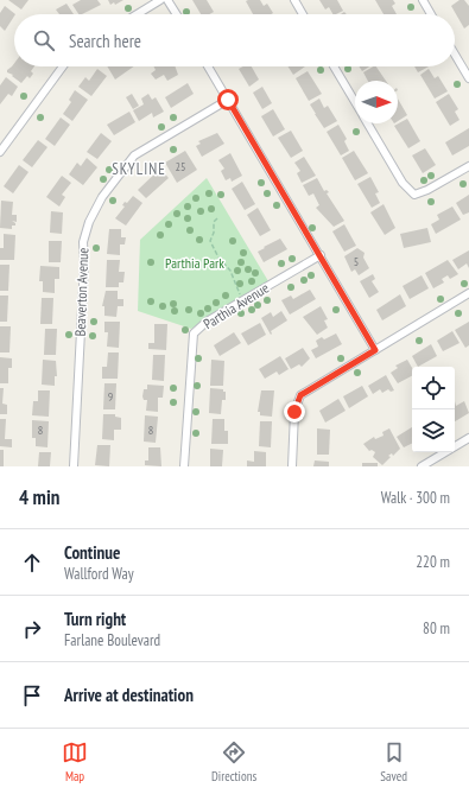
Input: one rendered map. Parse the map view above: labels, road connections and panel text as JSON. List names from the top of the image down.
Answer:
{
  "streets": {
    "street": ["Beaverton Avenue", "Parthia Avenue"]
  },
  "districts": ["SKYLINE"],
  "parks": ["Parthia Park"],
  "house_numbers": [
    "25",
    "5",
    "9",
    "8",
    "8"
  ],
  "north": "right",
  "page": {
    "search": "Search here",
    "heading": ["4 min", "Walk · 300 m"],
    "list": [
      ["Continue", "Wallford Way", "220 m"],
      ["Turn right", "Farlane Boulevard", "80 m"],
      "Arrive at destination"
    ],
    "nav": ["Map", "Directions", "Saved"]
  }
}
